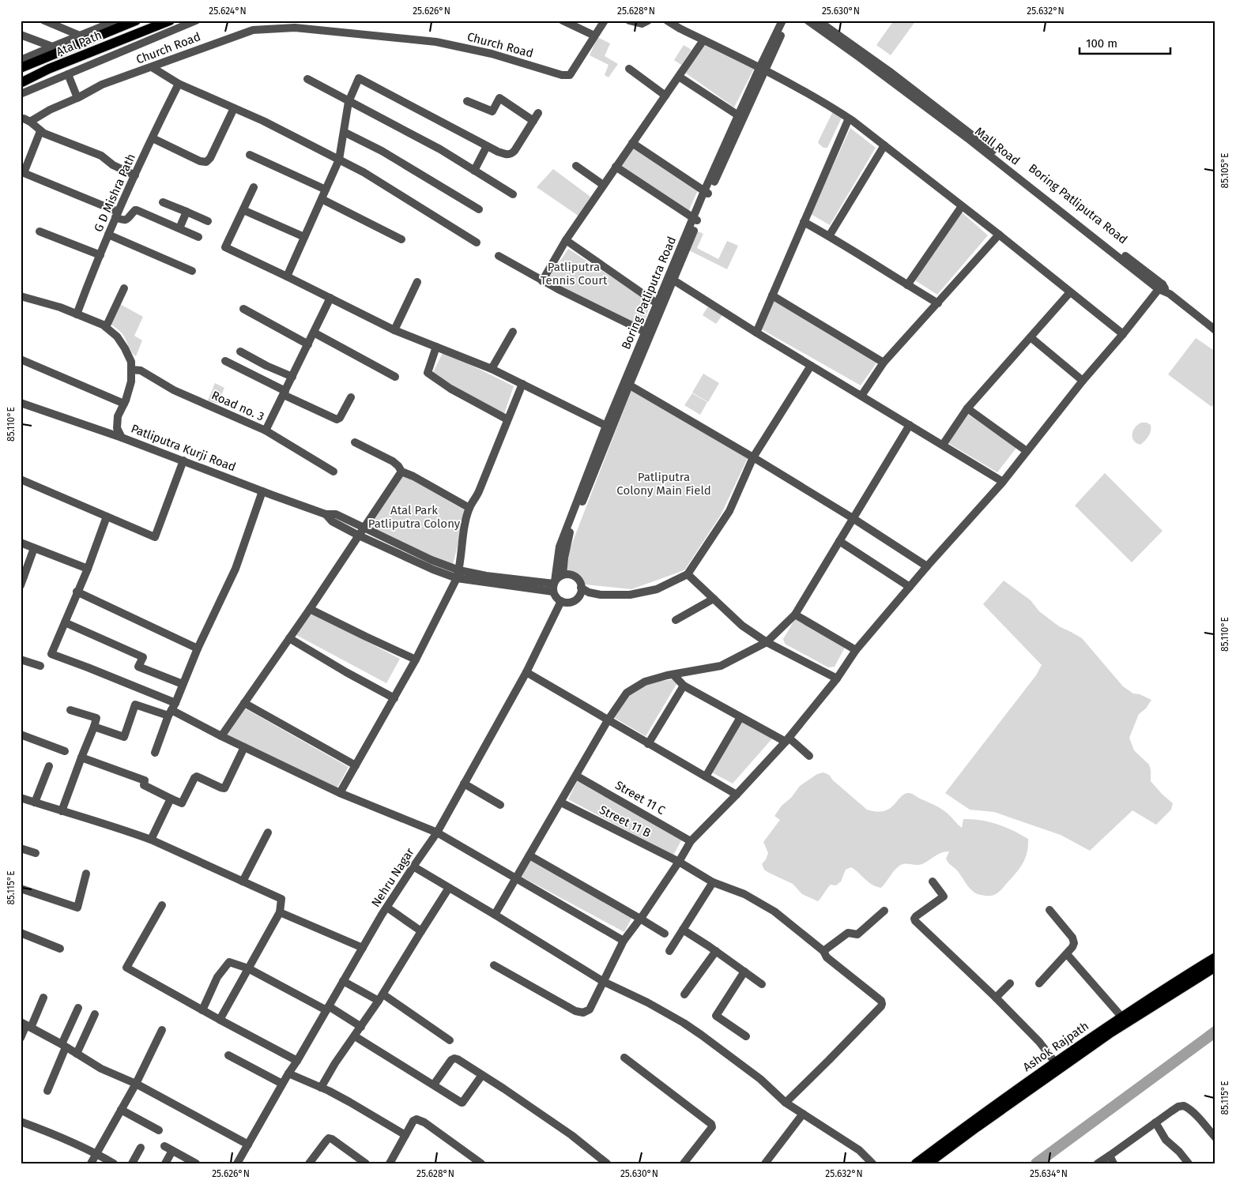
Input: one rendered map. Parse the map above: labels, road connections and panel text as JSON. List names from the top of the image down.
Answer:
{
  "streets": {
    "main road": ["Atal Path", "Ashok Rajpath"],
    "street": [
      "Church Road",
      "Mall Road",
      "G D Mishra Path",
      "Boring Patliputra Road",
      "Road no. 3",
      "Patliputra Kurji Road",
      "Street 11 C",
      "Street 11 B",
      "Nehru Nagar"
    ]
  },
  "crossings": [
    ["G D Mishra Path", "Patliputra Kurji Road"],
    ["Boring Patliputra Road", "Patliputra Kurji Road"],
    ["Boring Patliputra Road", "Nehru Nagar"],
    ["Road no. 3", "Patliputra Kurji Road"],
    ["Patliputra Kurji Road", "Nehru Nagar"]
  ],
  "parks": ["Patliputra Tennis Court", "Patliputra Colony Main Field", "Atal Park Patliputra Colony"],
  "scale_bar": "100 m",
  "coordinates": [
    "25.624°N",
    "25.626°N",
    "25.628°N",
    "25.630°N",
    "25.632°N",
    "85.105°E",
    "85.110°E",
    "85.115°E",
    "25.634°N"
  ]
}
